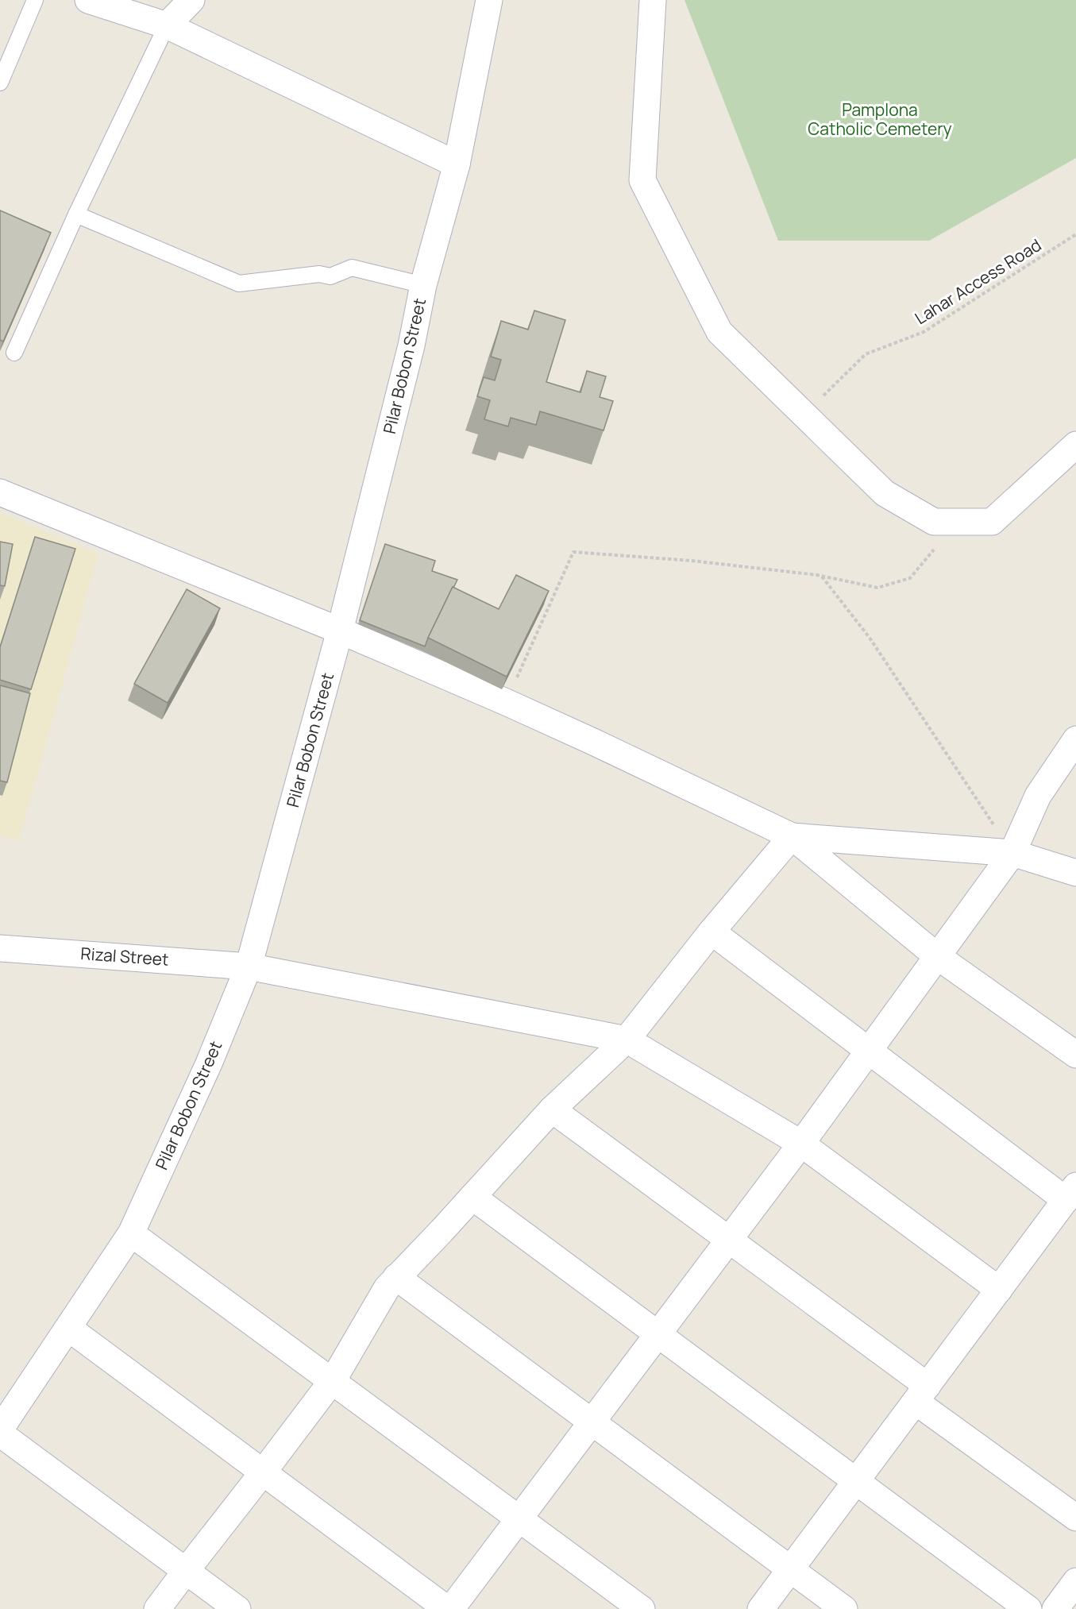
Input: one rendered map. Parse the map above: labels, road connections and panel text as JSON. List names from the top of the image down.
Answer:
{
  "streets": {
    "street": ["Pilar Bobon Street", "Rizal Street"],
    "path": ["Lahar Access Road"]
  },
  "crossings": [
    ["Pilar Bobon Street", "Rizal Street"]
  ],
  "parks": ["Pamplona Catholic Cemetery"]
}
